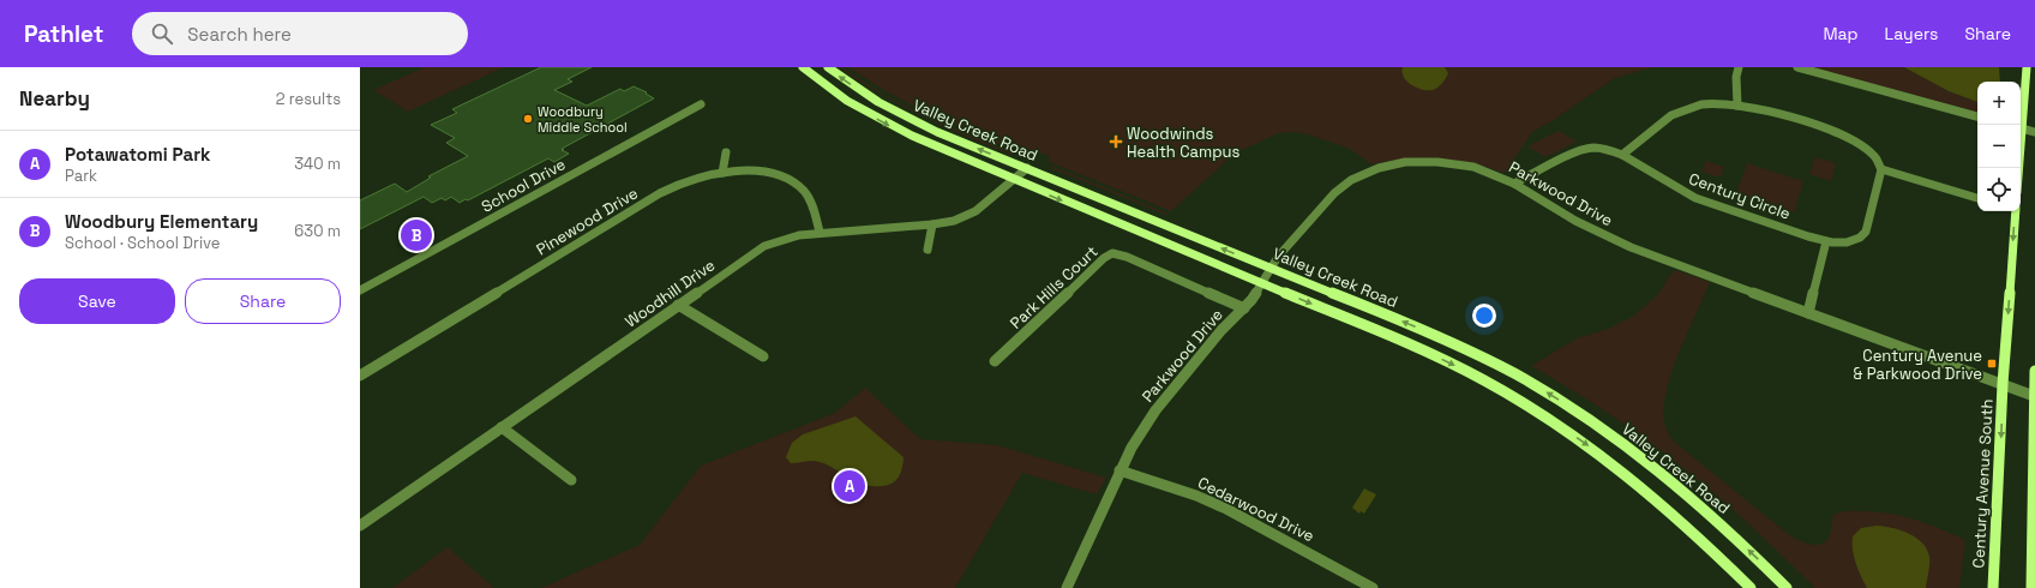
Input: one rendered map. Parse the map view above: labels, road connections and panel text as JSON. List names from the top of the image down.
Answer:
{
  "streets": {
    "main road": ["Valley Creek Road", "Century Avenue South"],
    "street": [
      "School Drive",
      "Parkwood Drive",
      "Century Circle",
      "Pinewood Drive",
      "Park Hills Court",
      "Woodhill Drive",
      "Cedarwood Drive"
    ]
  },
  "crossings": [
    ["Valley Creek Road", "Parkwood Drive"],
    ["Valley Creek Road", "Woodhill Drive"],
    ["Parkwood Drive", "Century Circle"],
    ["Parkwood Drive", "Park Hills Court"],
    ["Parkwood Drive", "Century Avenue South"],
    ["Parkwood Drive", "Cedarwood Drive"],
    ["Pinewood Drive", "Woodhill Drive"]
  ],
  "places": {
    "other": ["Woodbury Middle School"],
    "health": ["Woodwinds Health Campus"],
    "transit": ["Century Avenue & Parkwood Drive"]
  },
  "page": {
    "header": "Pathlet",
    "search": "Search here",
    "nav": ["Map", "Layers", "Share"],
    "heading": ["Nearby", "2 results"],
    "map_buttons": ["+", "−"],
    "list": [
      {
        "mark": "A",
        "name": "Potawatomi Park",
        "note": "Park",
        "value": "340 m"
      },
      {
        "mark": "B",
        "name": "Woodbury Elementary",
        "note": "School · School Drive",
        "value": "630 m"
      }
    ],
    "pins": ["B", "A"],
    "buttons": ["Save", "Share"]
  }
}
